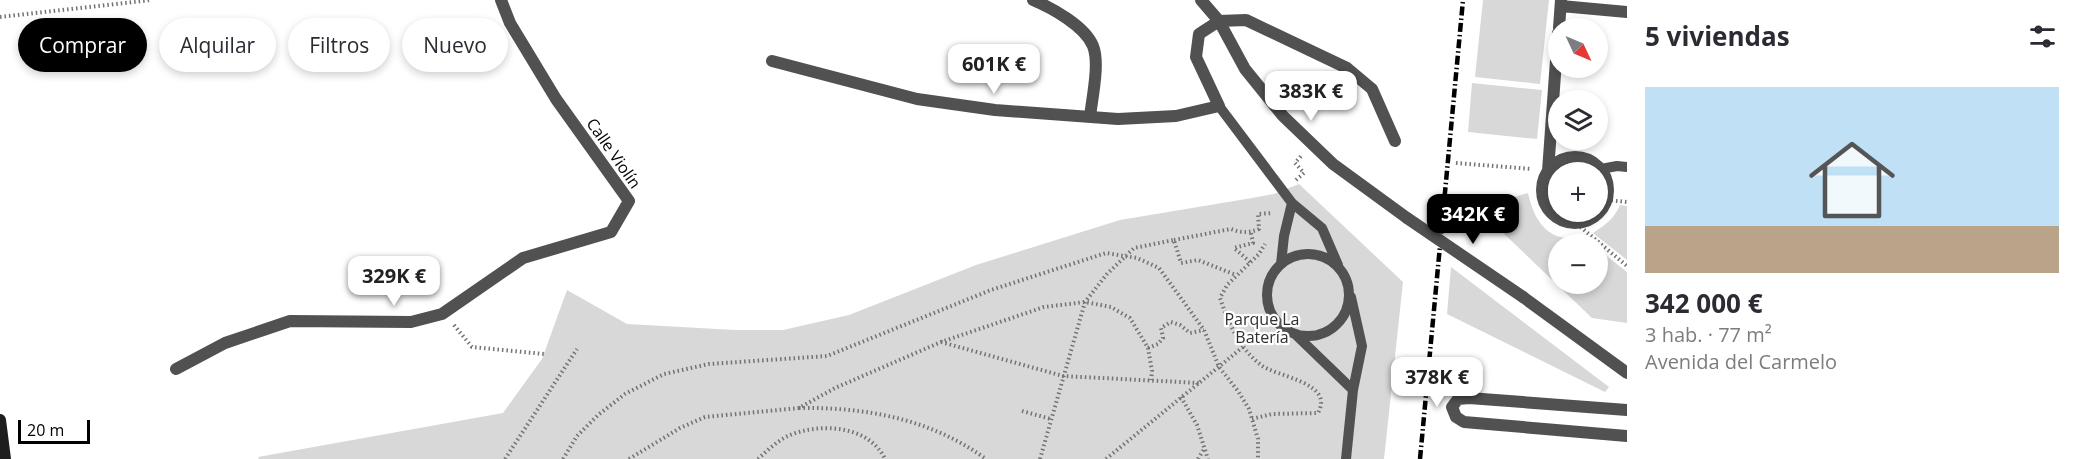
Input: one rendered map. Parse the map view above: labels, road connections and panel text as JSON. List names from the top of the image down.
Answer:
{
  "streets": {
    "street": ["Calle Violín"]
  },
  "parks": ["Parque La Batería"],
  "scale_bar": "20 m",
  "north": "bottom right",
  "page": {
    "heading": "5 viviendas",
    "map_buttons": ["+", "−"],
    "chip": [
      "Comprar",
      "Alquilar",
      "Filtros",
      "Nuevo"
    ],
    "price": [
      "601K €",
      "383K €",
      "342K €",
      "329K €",
      "378K €"
    ],
    "list": [
      {
        "name": "342 000 €",
        "note": "3 hab. · 77 m² · Avenida del Carmelo"
      }
    ],
    "scale": "20 m"
  }
}
